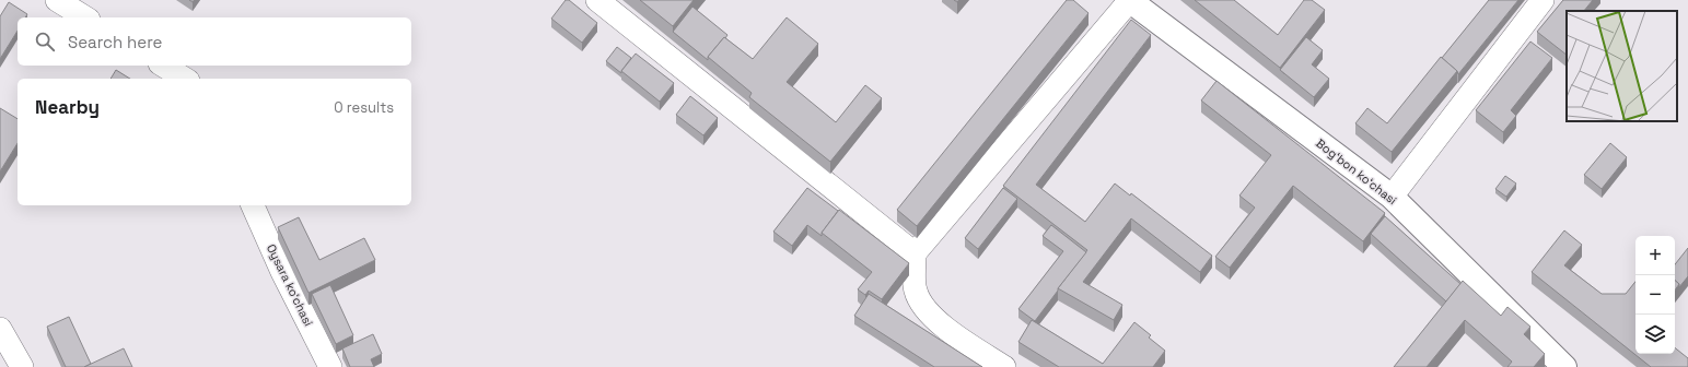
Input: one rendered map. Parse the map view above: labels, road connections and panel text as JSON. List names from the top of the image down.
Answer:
{
  "streets": {
    "street": ["Bogʻbon koʻchasi", "Oysara koʻchasi"]
  },
  "page": {
    "search": "Search here",
    "heading": ["Nearby", "0 results"],
    "map_buttons": ["+", "−"]
  }
}
